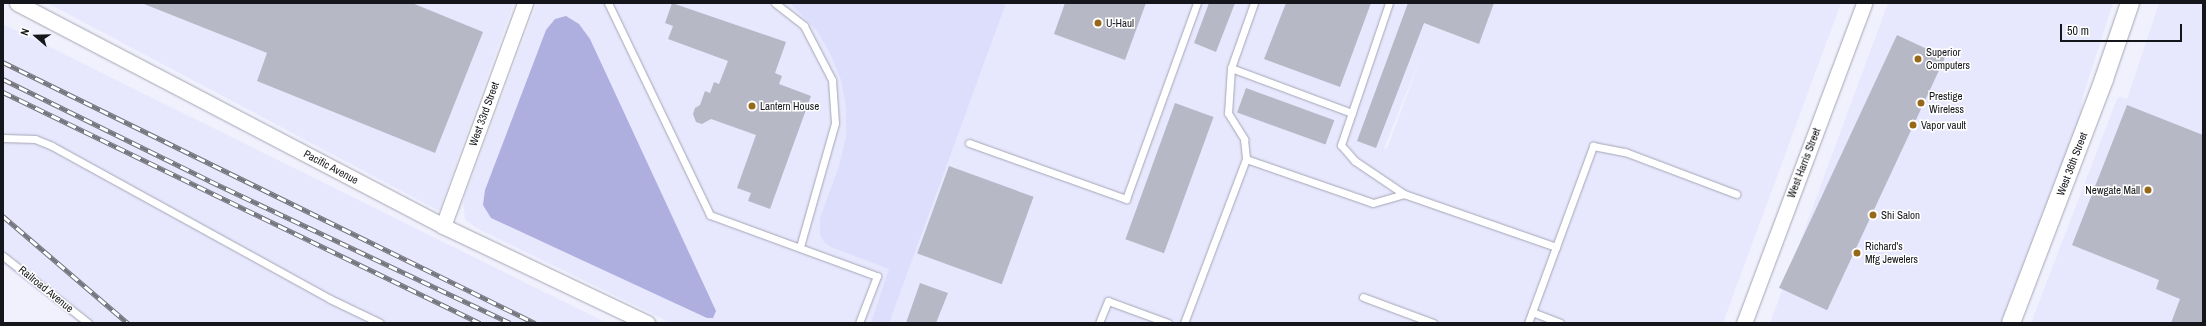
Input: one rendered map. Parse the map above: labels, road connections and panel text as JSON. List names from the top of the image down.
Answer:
{
  "streets": {
    "street": [
      "West 33rd Street",
      "West Harris Street",
      "West 36th Street",
      "Pacific Avenue"
    ],
    "lane": ["Railroad Avenue"]
  },
  "crossings": [
    ["West 33rd Street", "Pacific Avenue"]
  ],
  "places": [
    "U-Haul",
    "Superior Computers",
    "Prestige Wireless",
    "Lantern House",
    "Vapor vault",
    "Newgate Mall",
    "Shi Salon",
    "Richard's Mfg Jewelers"
  ],
  "scale_bar": "50 m",
  "north": "left"
}
